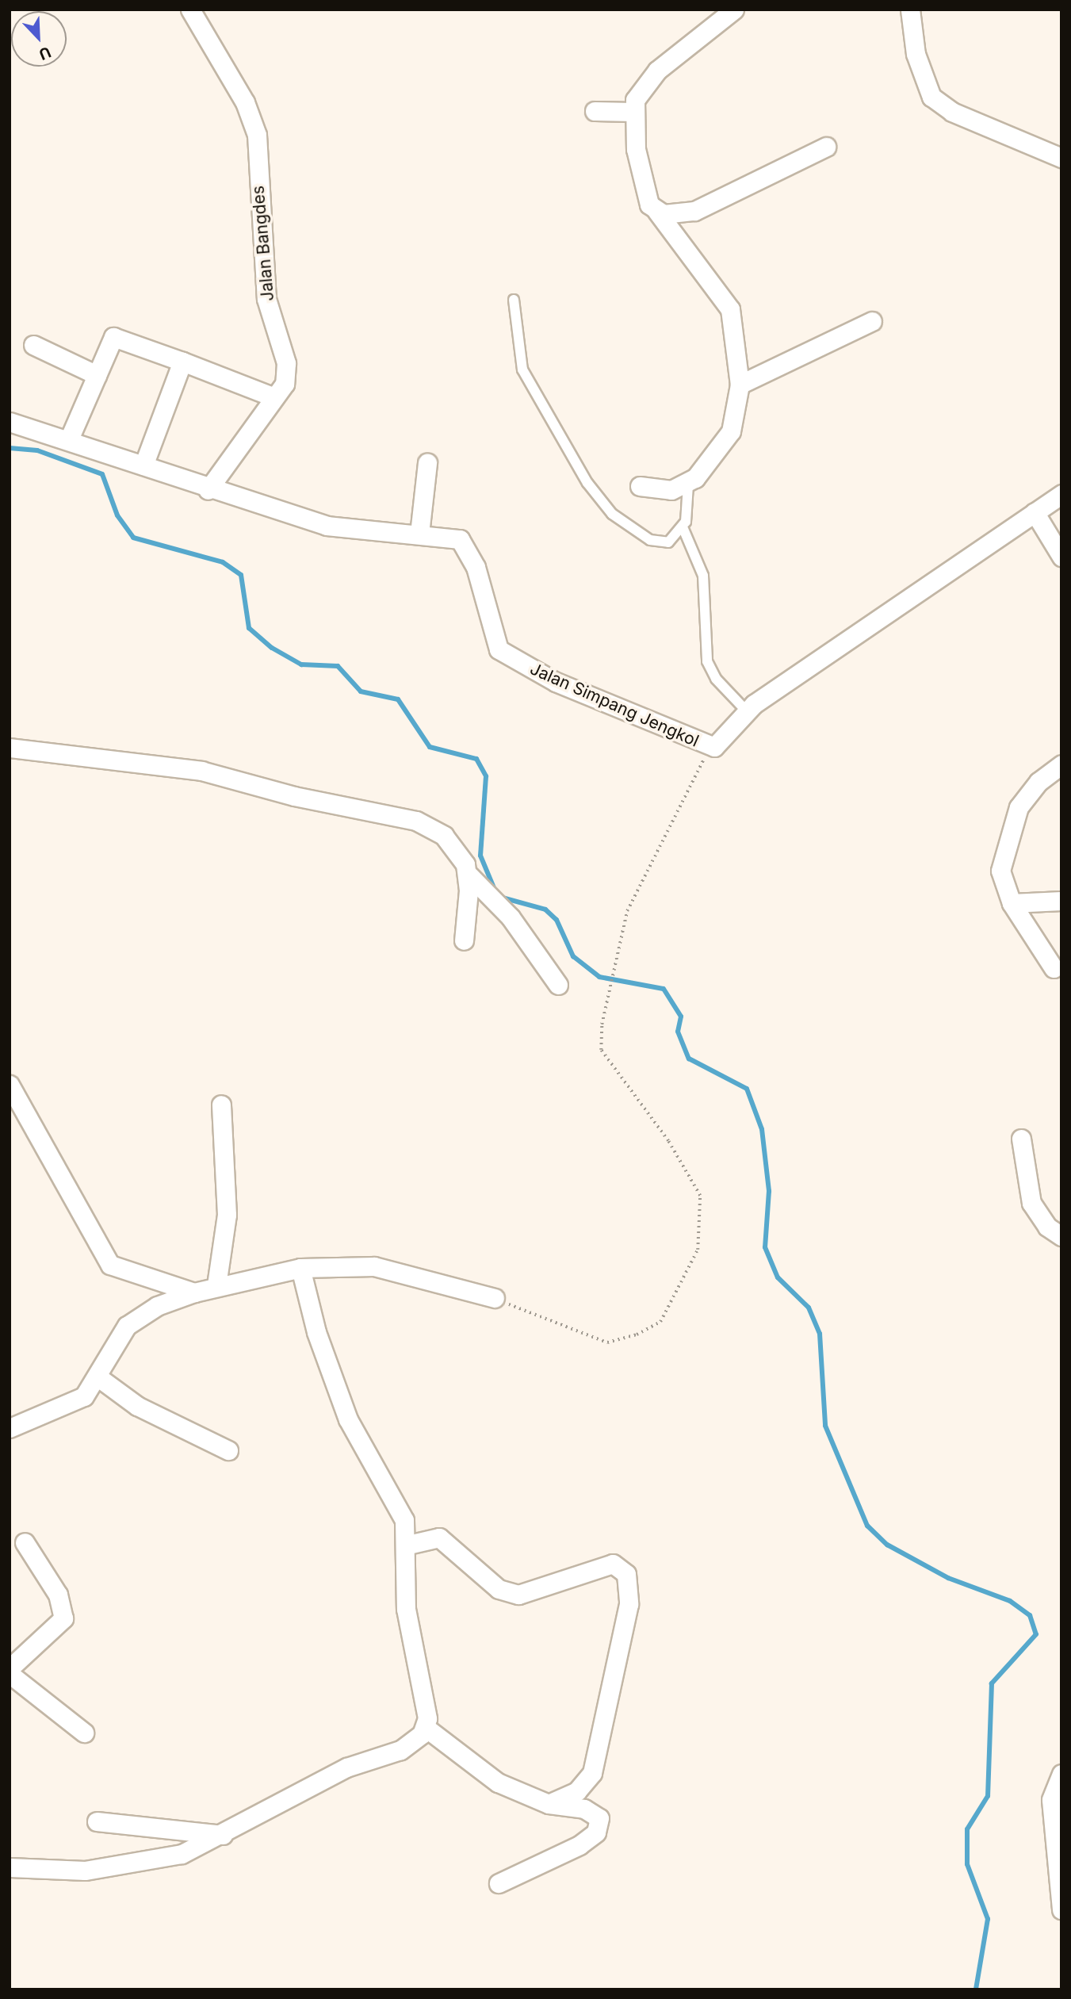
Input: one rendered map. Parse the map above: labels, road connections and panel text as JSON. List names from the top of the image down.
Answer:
{
  "streets": {
    "street": ["Jalan Bangdes", "Jalan Simpang Jengkol"]
  },
  "crossings": [
    ["Jalan Bangdes", "Jalan Simpang Jengkol"]
  ],
  "north": "bottom right"
}
